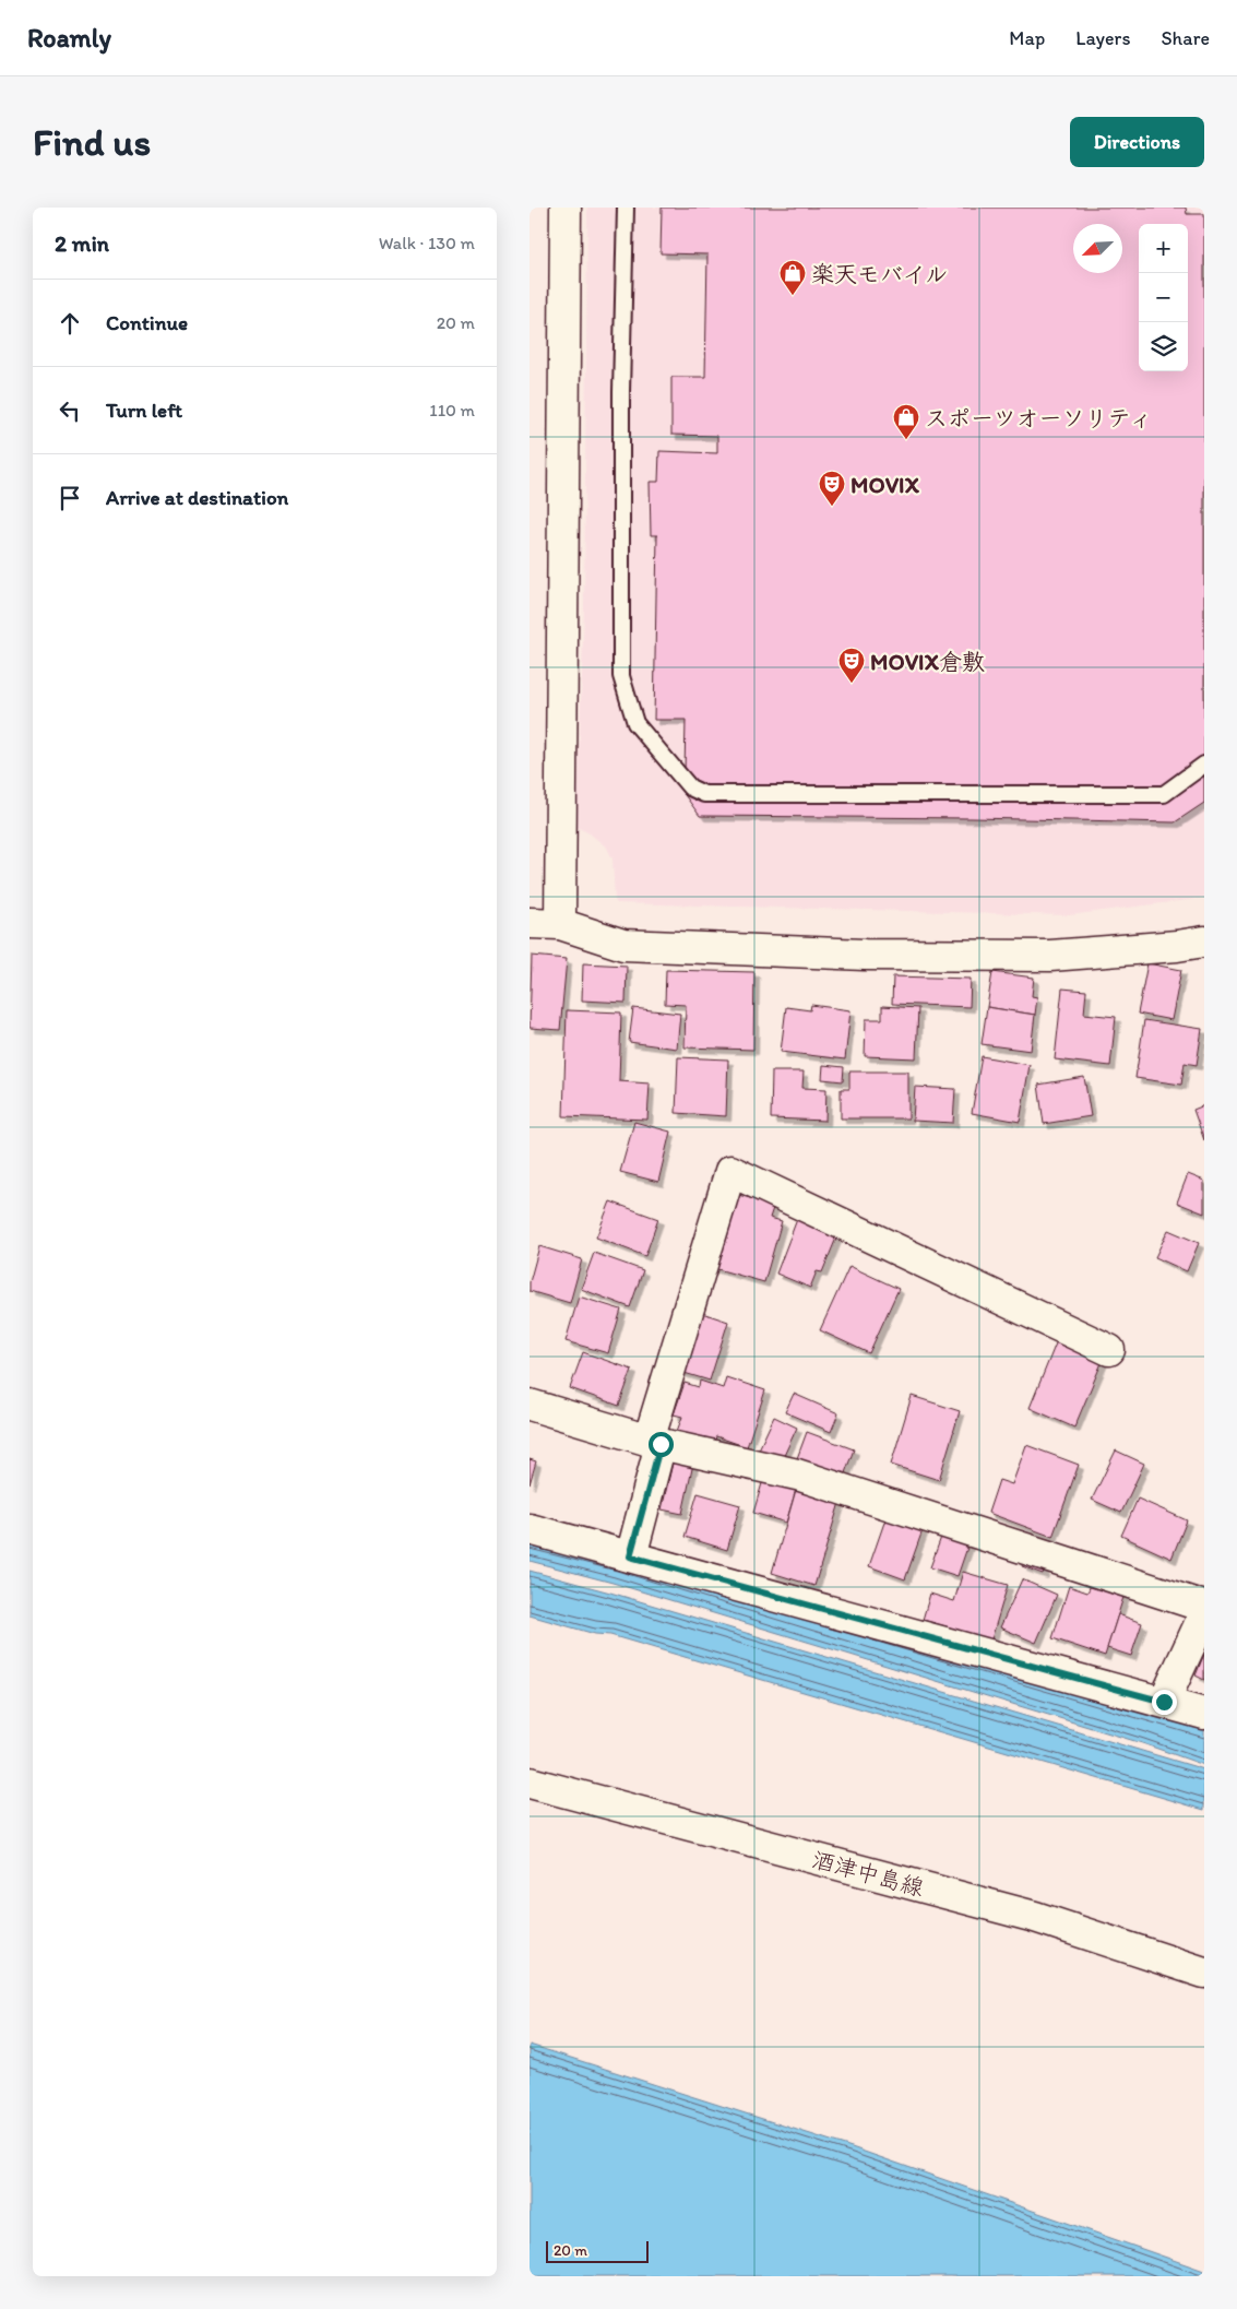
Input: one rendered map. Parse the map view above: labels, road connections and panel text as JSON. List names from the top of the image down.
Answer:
{
  "streets": {
    "street": ["酒津中島線"]
  },
  "places": {
    "shop": ["楽天モバイル", "スポーツオーソリティ"],
    "theatre": ["MOVIX", "MOVIX倉敷"]
  },
  "scale_bar": "20 m",
  "north": "bottom left",
  "page": {
    "header": "Roamly",
    "nav": ["Map", "Layers", "Share"],
    "buttons": "Directions",
    "title": "Find us",
    "heading": ["2 min", "Walk · 130 m"],
    "map_buttons": ["+", "−"],
    "list": [
      ["Continue", "20 m"],
      ["Turn left", "110 m"],
      "Arrive at destination"
    ],
    "scale": "20 m"
  }
}
